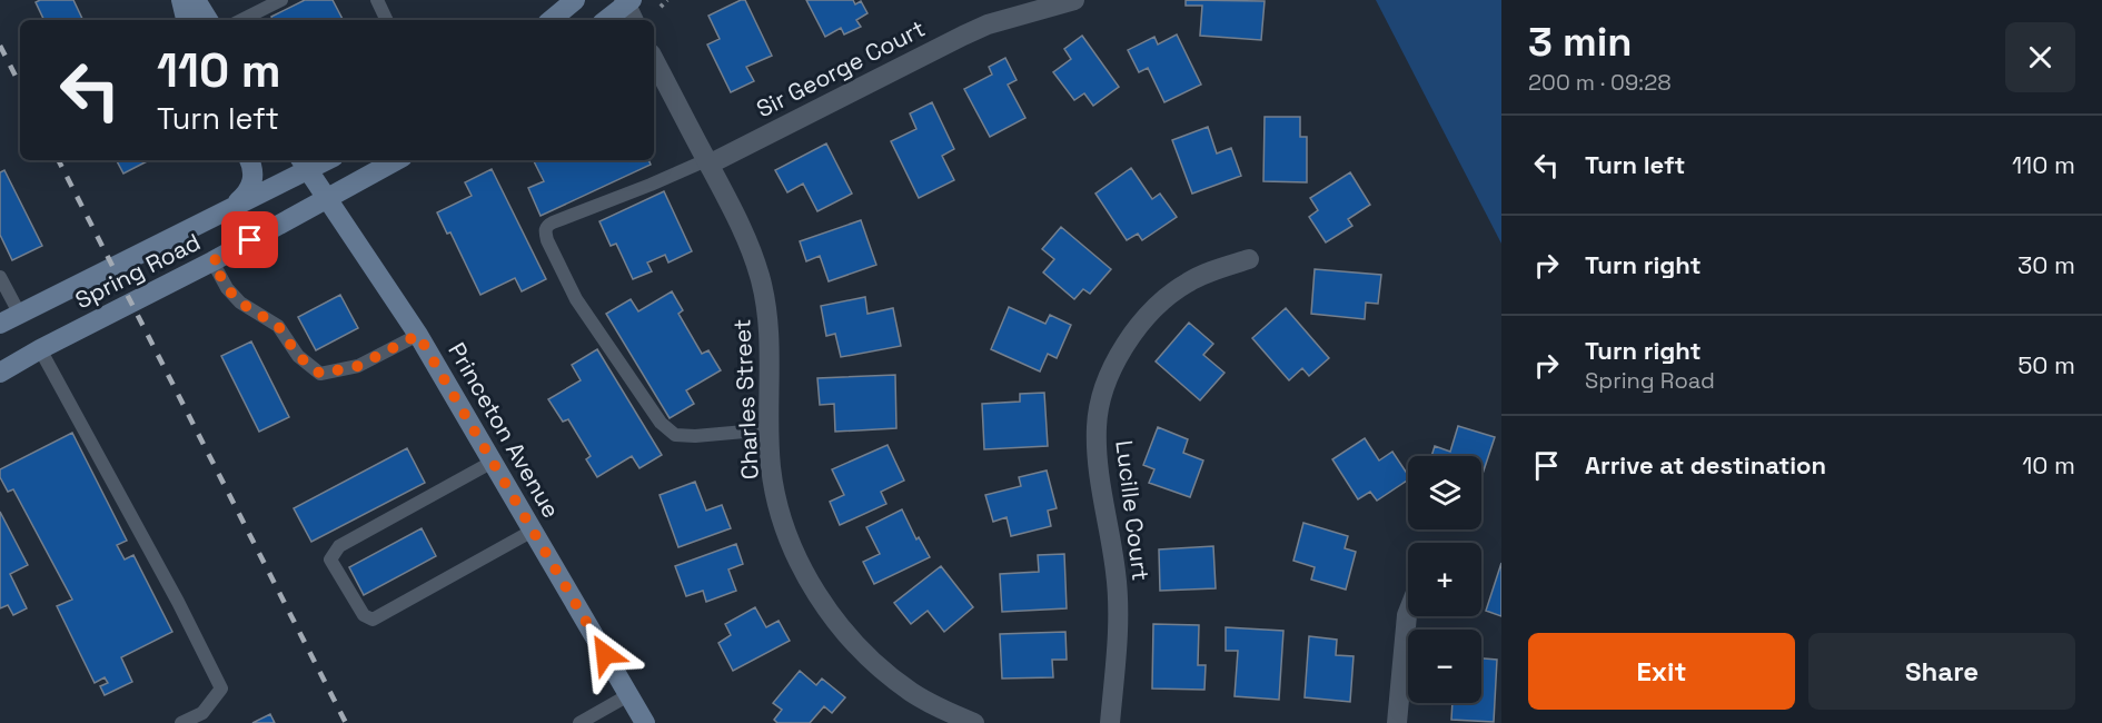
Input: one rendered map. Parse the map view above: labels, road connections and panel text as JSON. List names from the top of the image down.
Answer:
{
  "streets": {
    "main road": ["Spring Road", "Princeton Avenue"],
    "street": ["Sir George Court", "Charles Street", "Lucille Court"]
  },
  "crossings": [
    ["Sir George Court", "Charles Street"],
    ["Spring Road", "Princeton Avenue"]
  ],
  "page": {
    "heading": ["3 min", "200 m · 09:28"],
    "turn": ["110 m", "Turn left"],
    "list": [
      {
        "name": "Turn left",
        "value": "110 m"
      },
      {
        "name": "Turn right",
        "value": "30 m"
      },
      {
        "name": "Turn right",
        "note": "Spring Road",
        "value": "50 m"
      },
      {
        "name": "Arrive at destination",
        "value": "10 m"
      }
    ],
    "map_buttons": ["+", "−"],
    "buttons": ["Exit", "Share"]
  }
}
